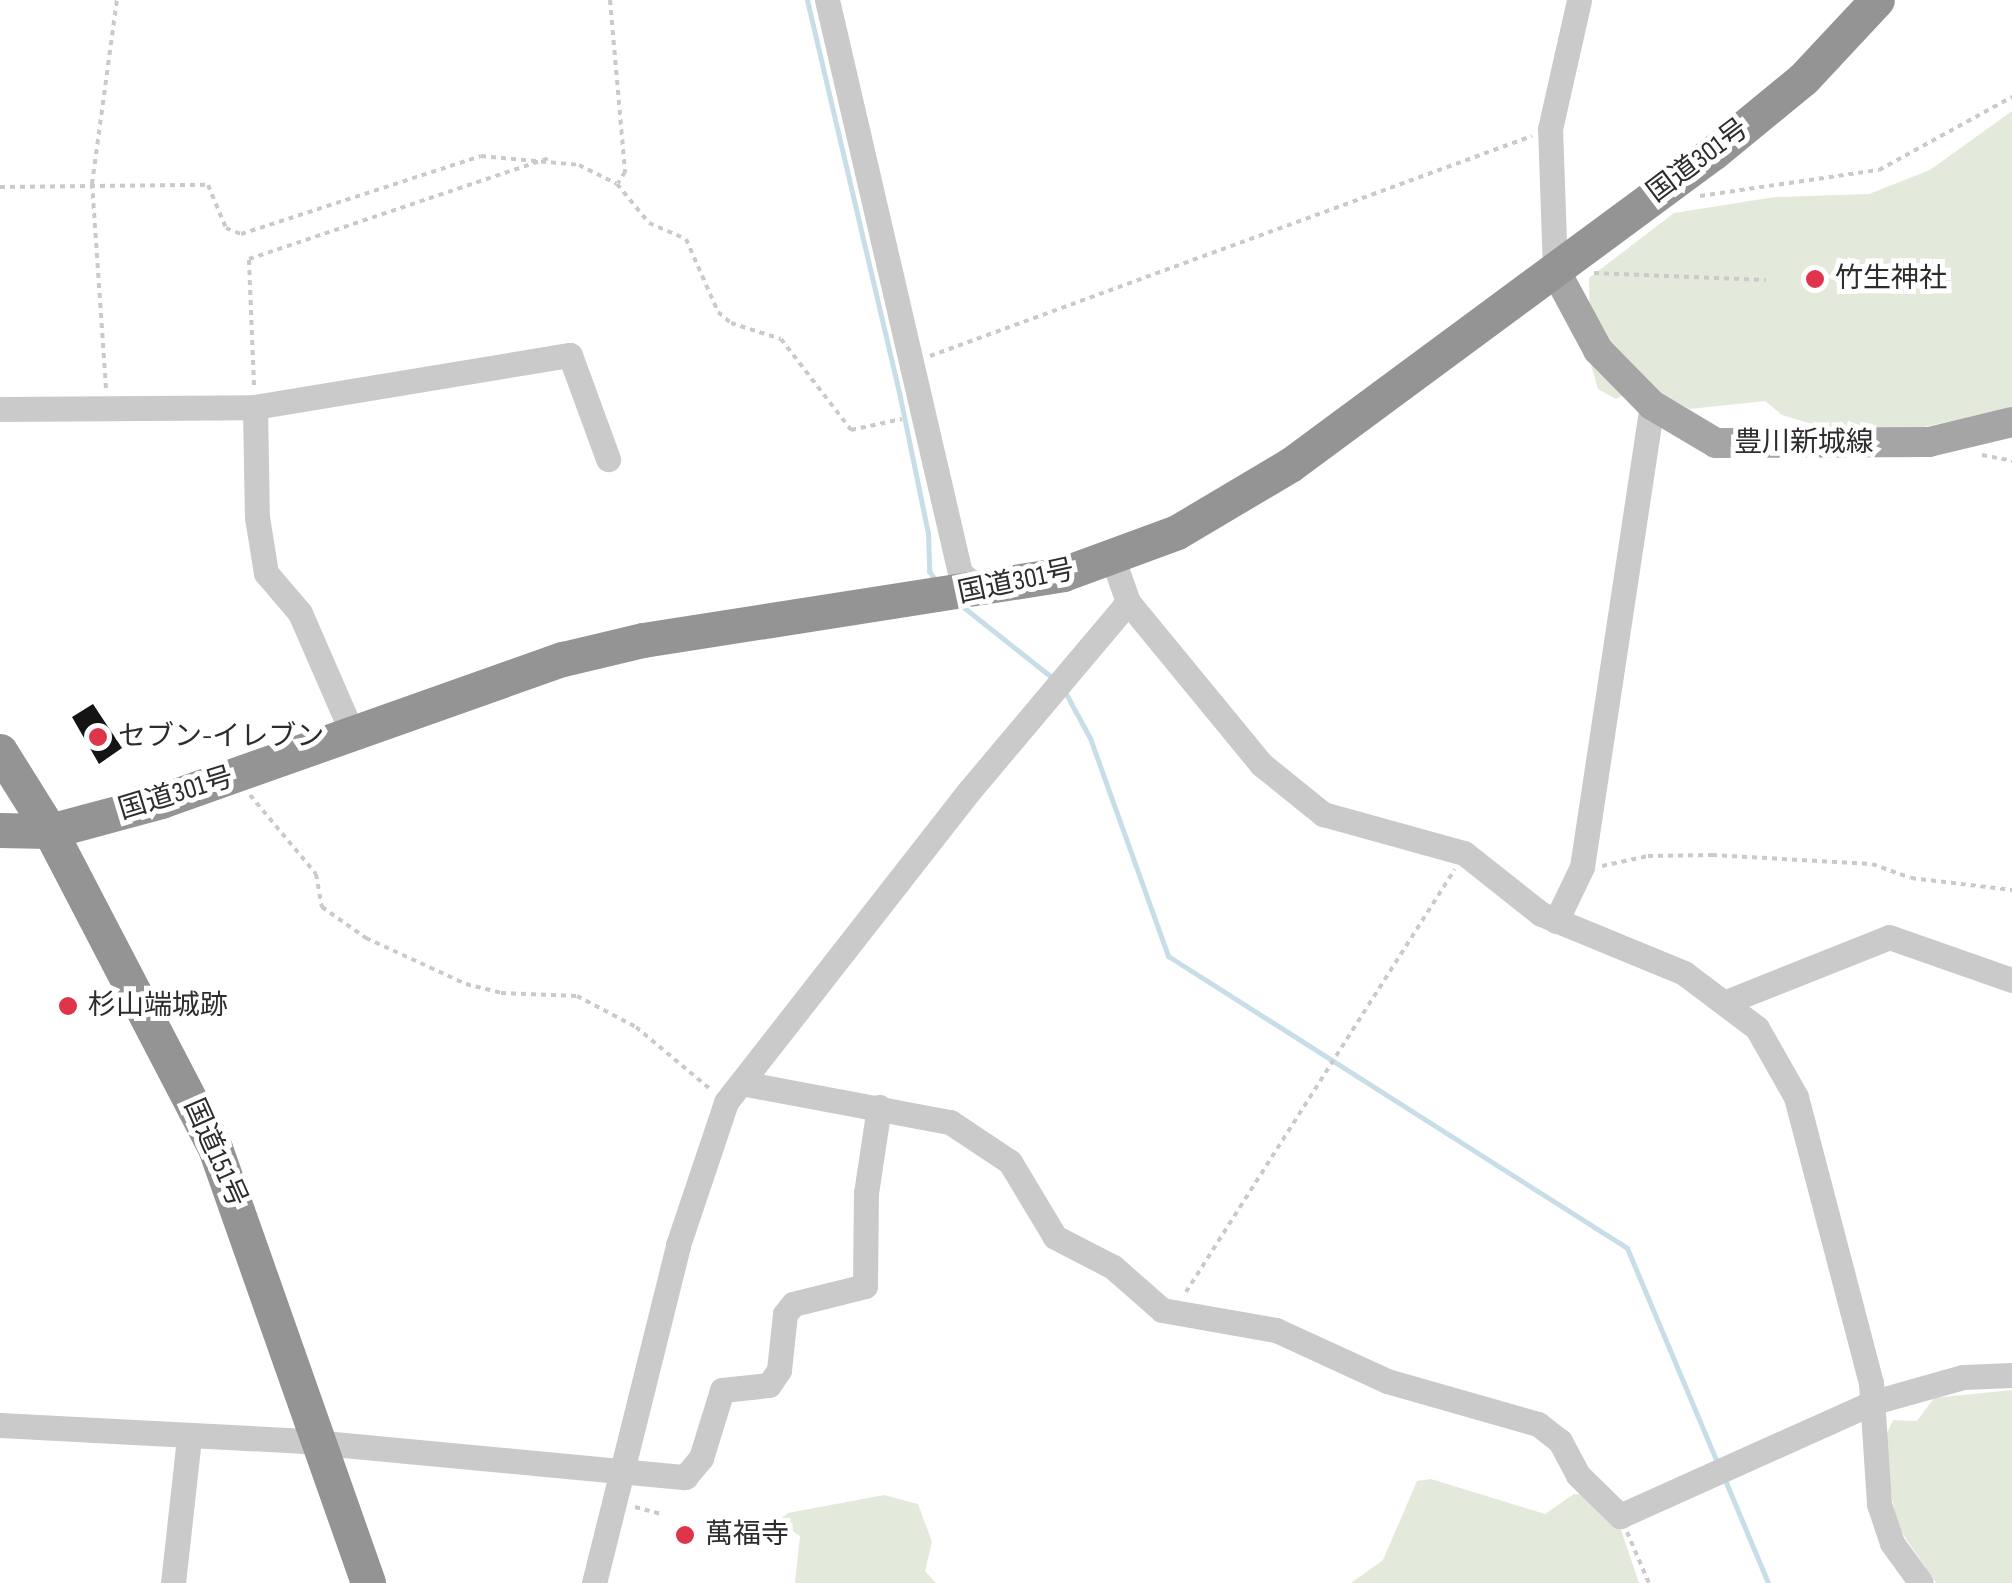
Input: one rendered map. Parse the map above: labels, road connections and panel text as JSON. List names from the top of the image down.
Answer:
{
  "streets": {
    "highway": ["国道301号", "国道151号"],
    "main road": ["豊川新城線"]
  },
  "crossings": [
    ["国道301号", "豊川新城線"],
    ["国道301号", "国道151号"]
  ],
  "places": [
    "竹生神社",
    "セブン-イレブン",
    "杉山端城跡",
    "萬福寺"
  ]
}
